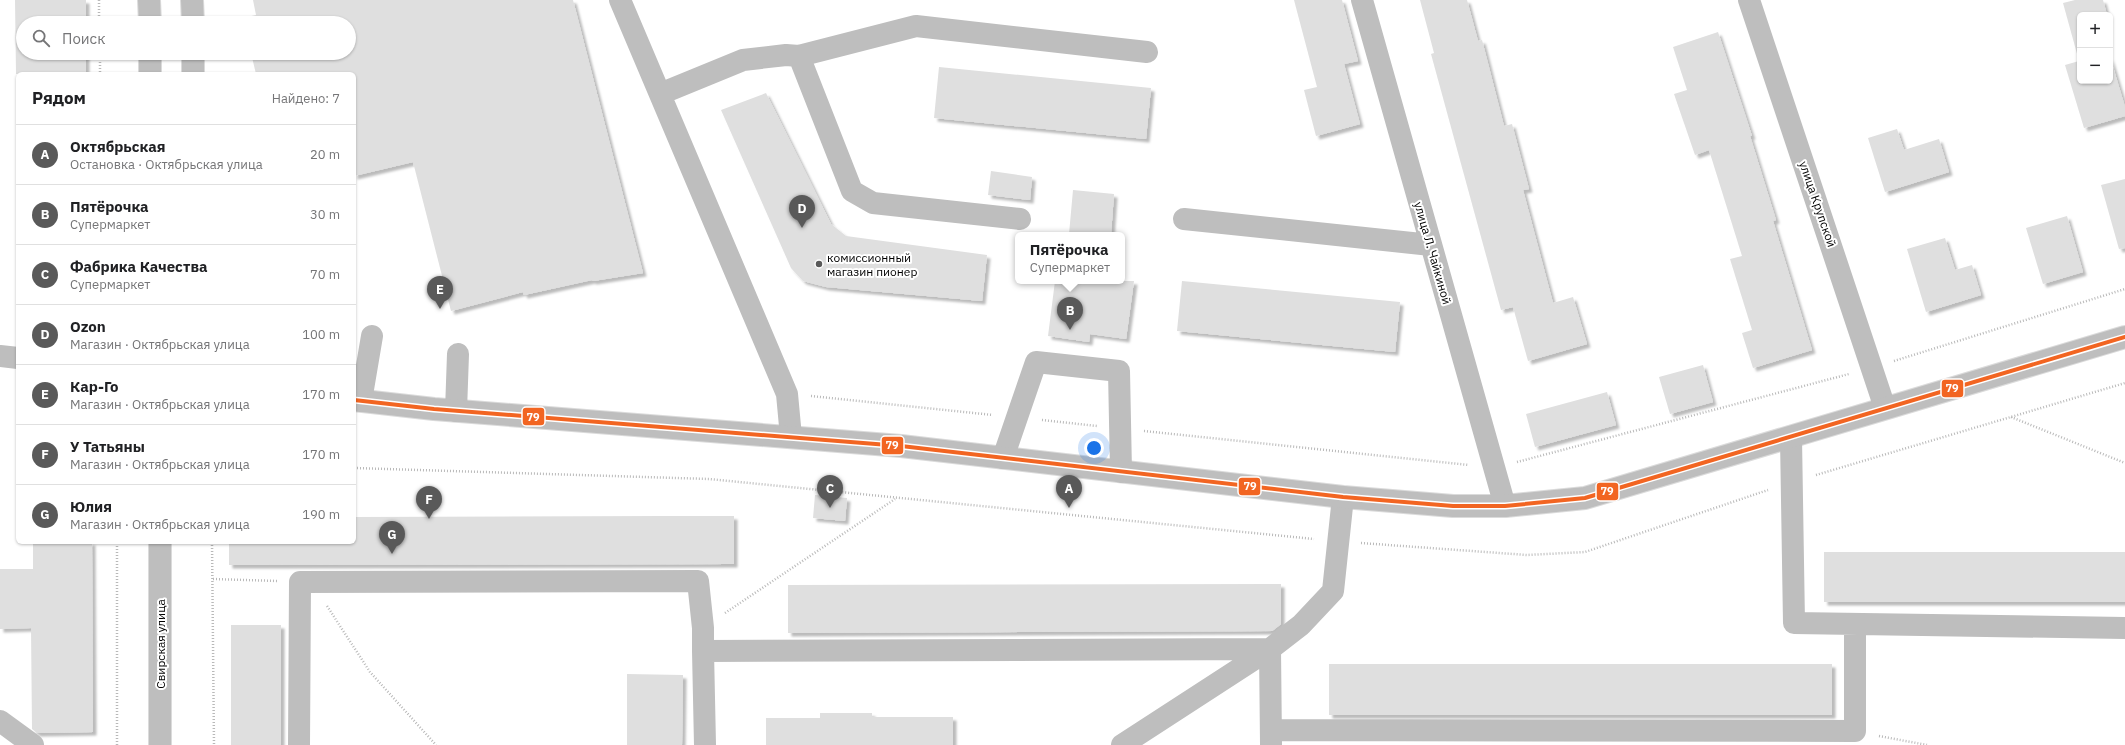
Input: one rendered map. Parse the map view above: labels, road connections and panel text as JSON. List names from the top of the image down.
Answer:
{
  "streets": {
    "main road": ["улица Крупской", "улица Л. Чайкиной", "Свирская улица"]
  },
  "places": ["комиссионный магазин пионер"],
  "lines": ["transit line 79"],
  "page": {
    "map_buttons": ["+", "−"],
    "search": "Поиск",
    "heading": ["Рядом", "Найдено: 7"],
    "list": [
      {
        "mark": "A",
        "name": "Октябрьская",
        "note": "Остановка · Октябрьская улица",
        "value": "20 m"
      },
      {
        "mark": "B",
        "name": "Пятёрочка",
        "note": "Супермаркет",
        "value": "30 m"
      },
      {
        "mark": "C",
        "name": "Фабрика Качества",
        "note": "Супермаркет",
        "value": "70 m"
      },
      {
        "mark": "D",
        "name": "Ozon",
        "note": "Магазин · Октябрьская улица",
        "value": "100 m"
      },
      {
        "mark": "E",
        "name": "Кар-Го",
        "note": "Магазин · Октябрьская улица",
        "value": "170 m"
      },
      {
        "mark": "F",
        "name": "У Татьяны",
        "note": "Магазин · Октябрьская улица",
        "value": "170 m"
      },
      {
        "mark": "G",
        "name": "Юлия",
        "note": "Магазин · Октябрьская улица",
        "value": "190 m"
      }
    ],
    "pins": [
      "D",
      "E",
      "B",
      "A",
      "C",
      "F",
      "G"
    ],
    "popup": ["Пятёрочка", "Супермаркет"]
  }
}
